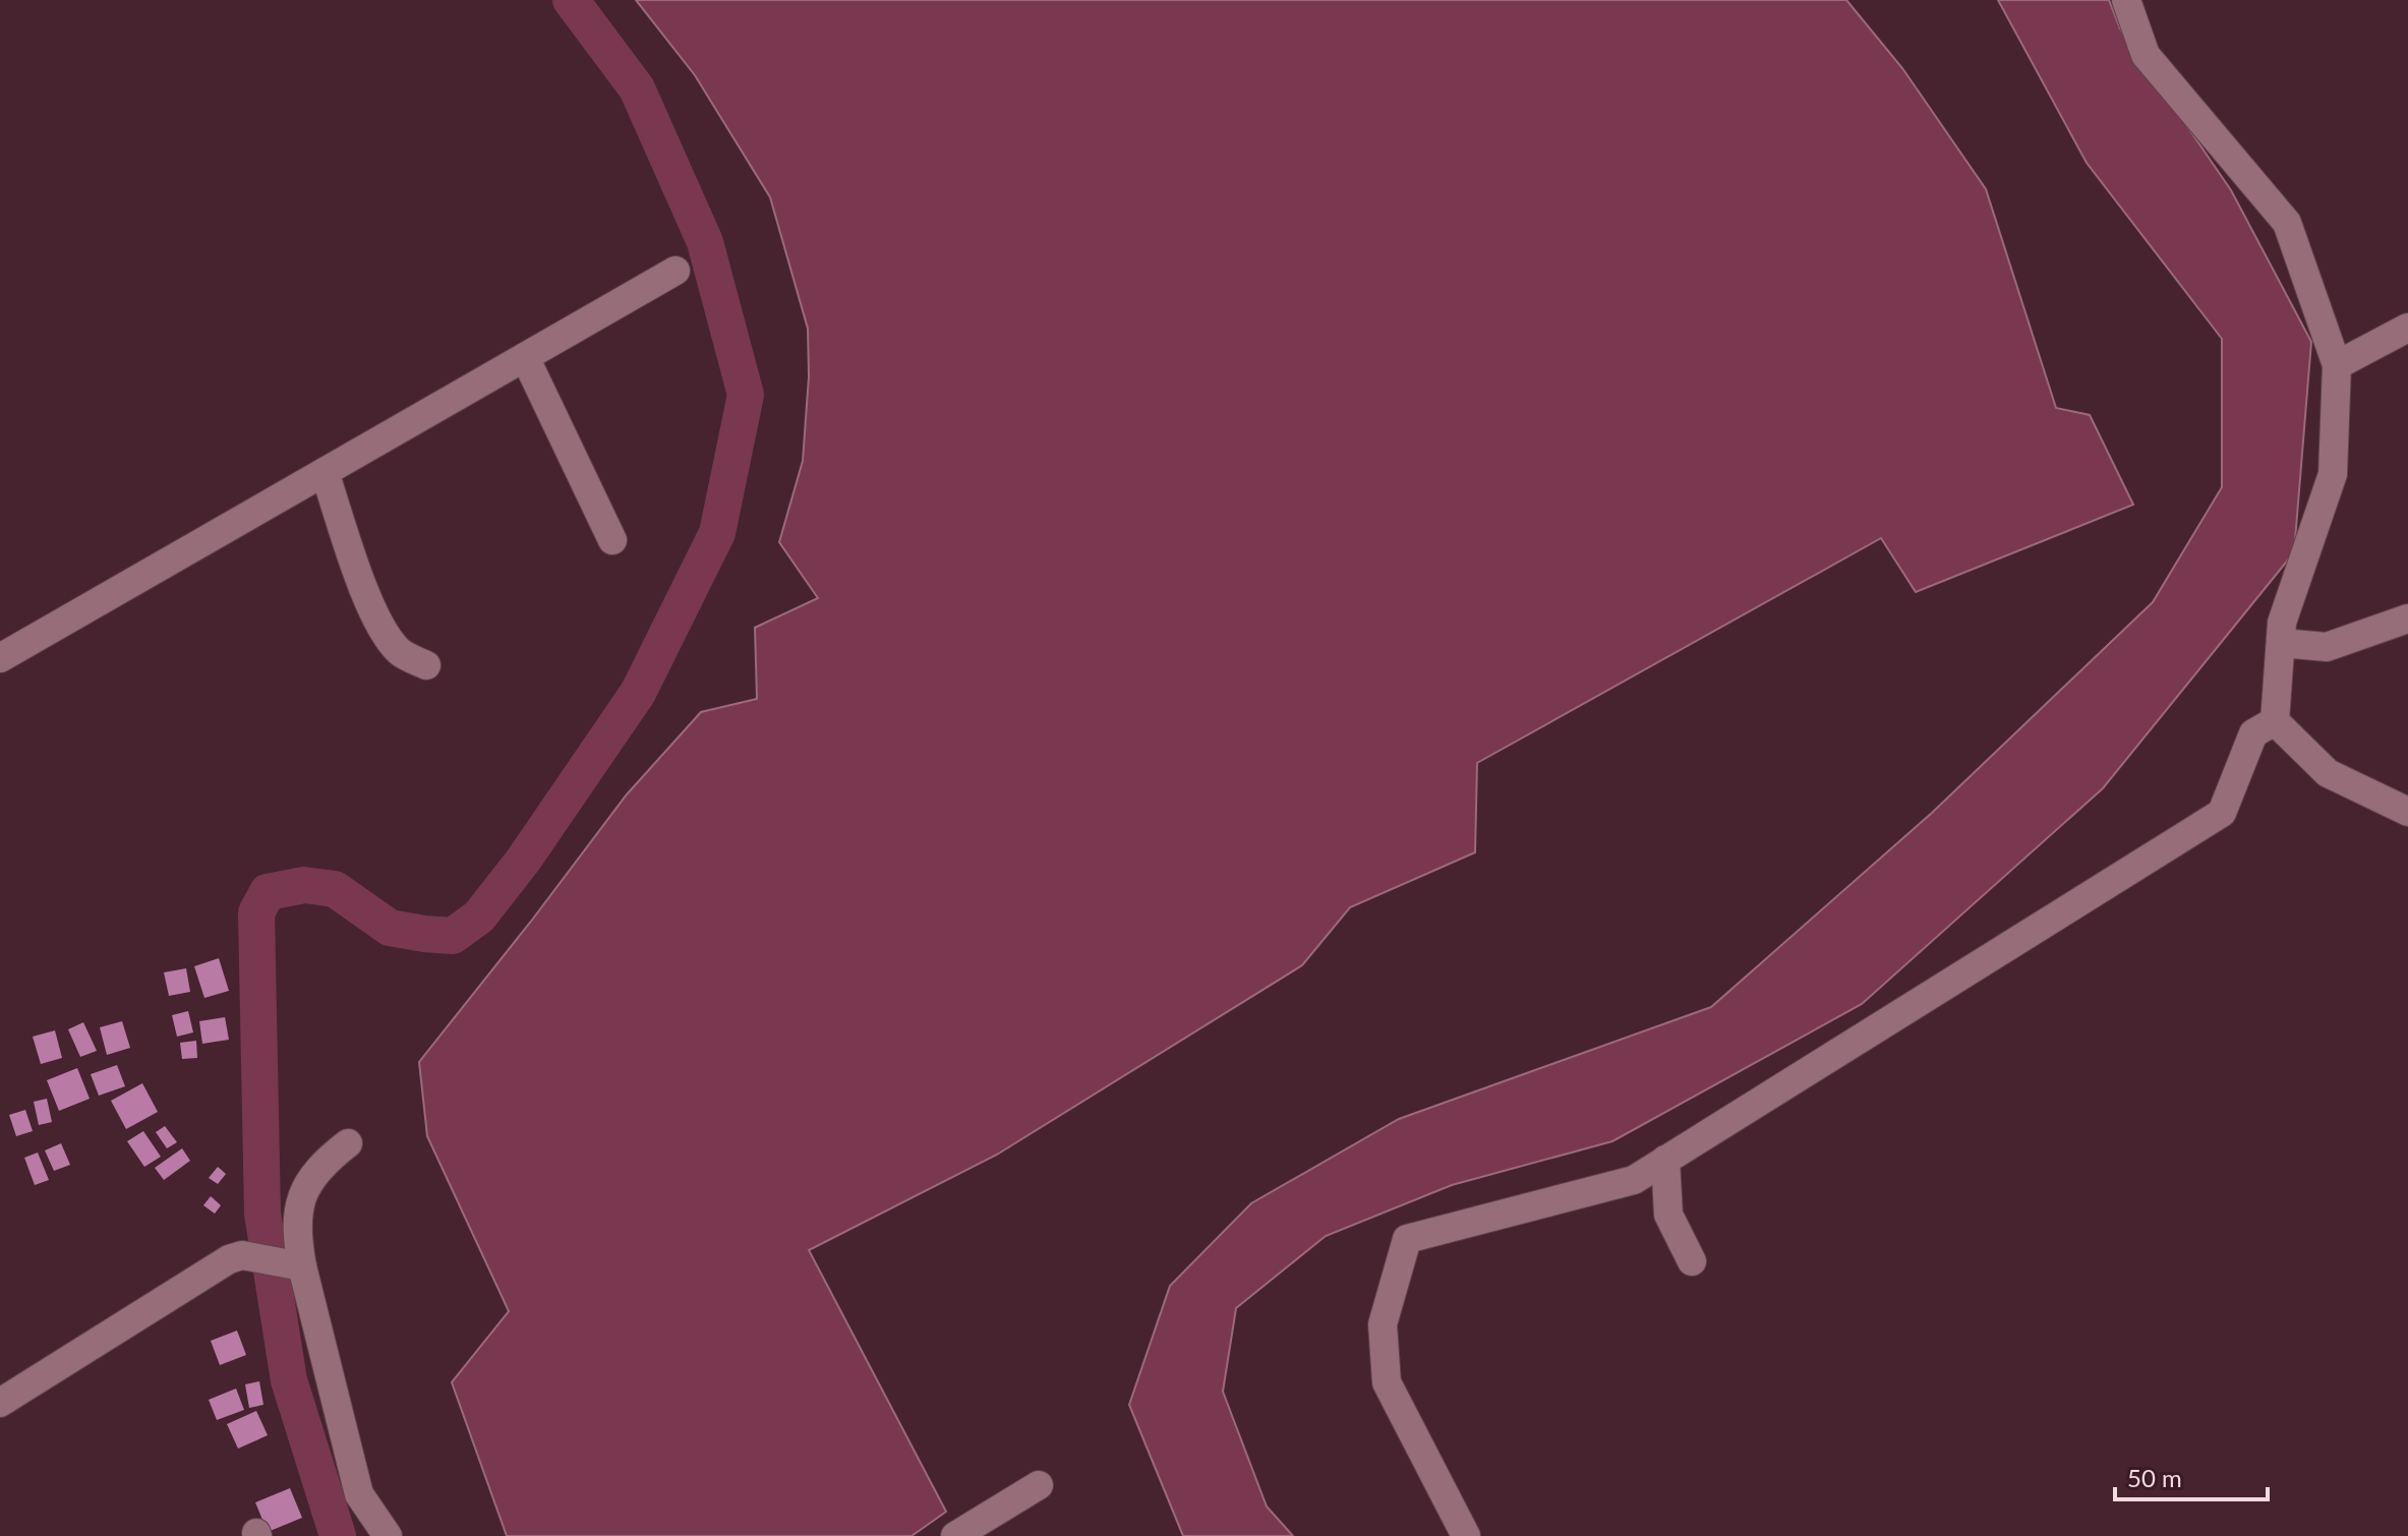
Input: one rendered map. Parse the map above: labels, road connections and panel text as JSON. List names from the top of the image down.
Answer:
{
  "scale_bar": "50 m"
}
